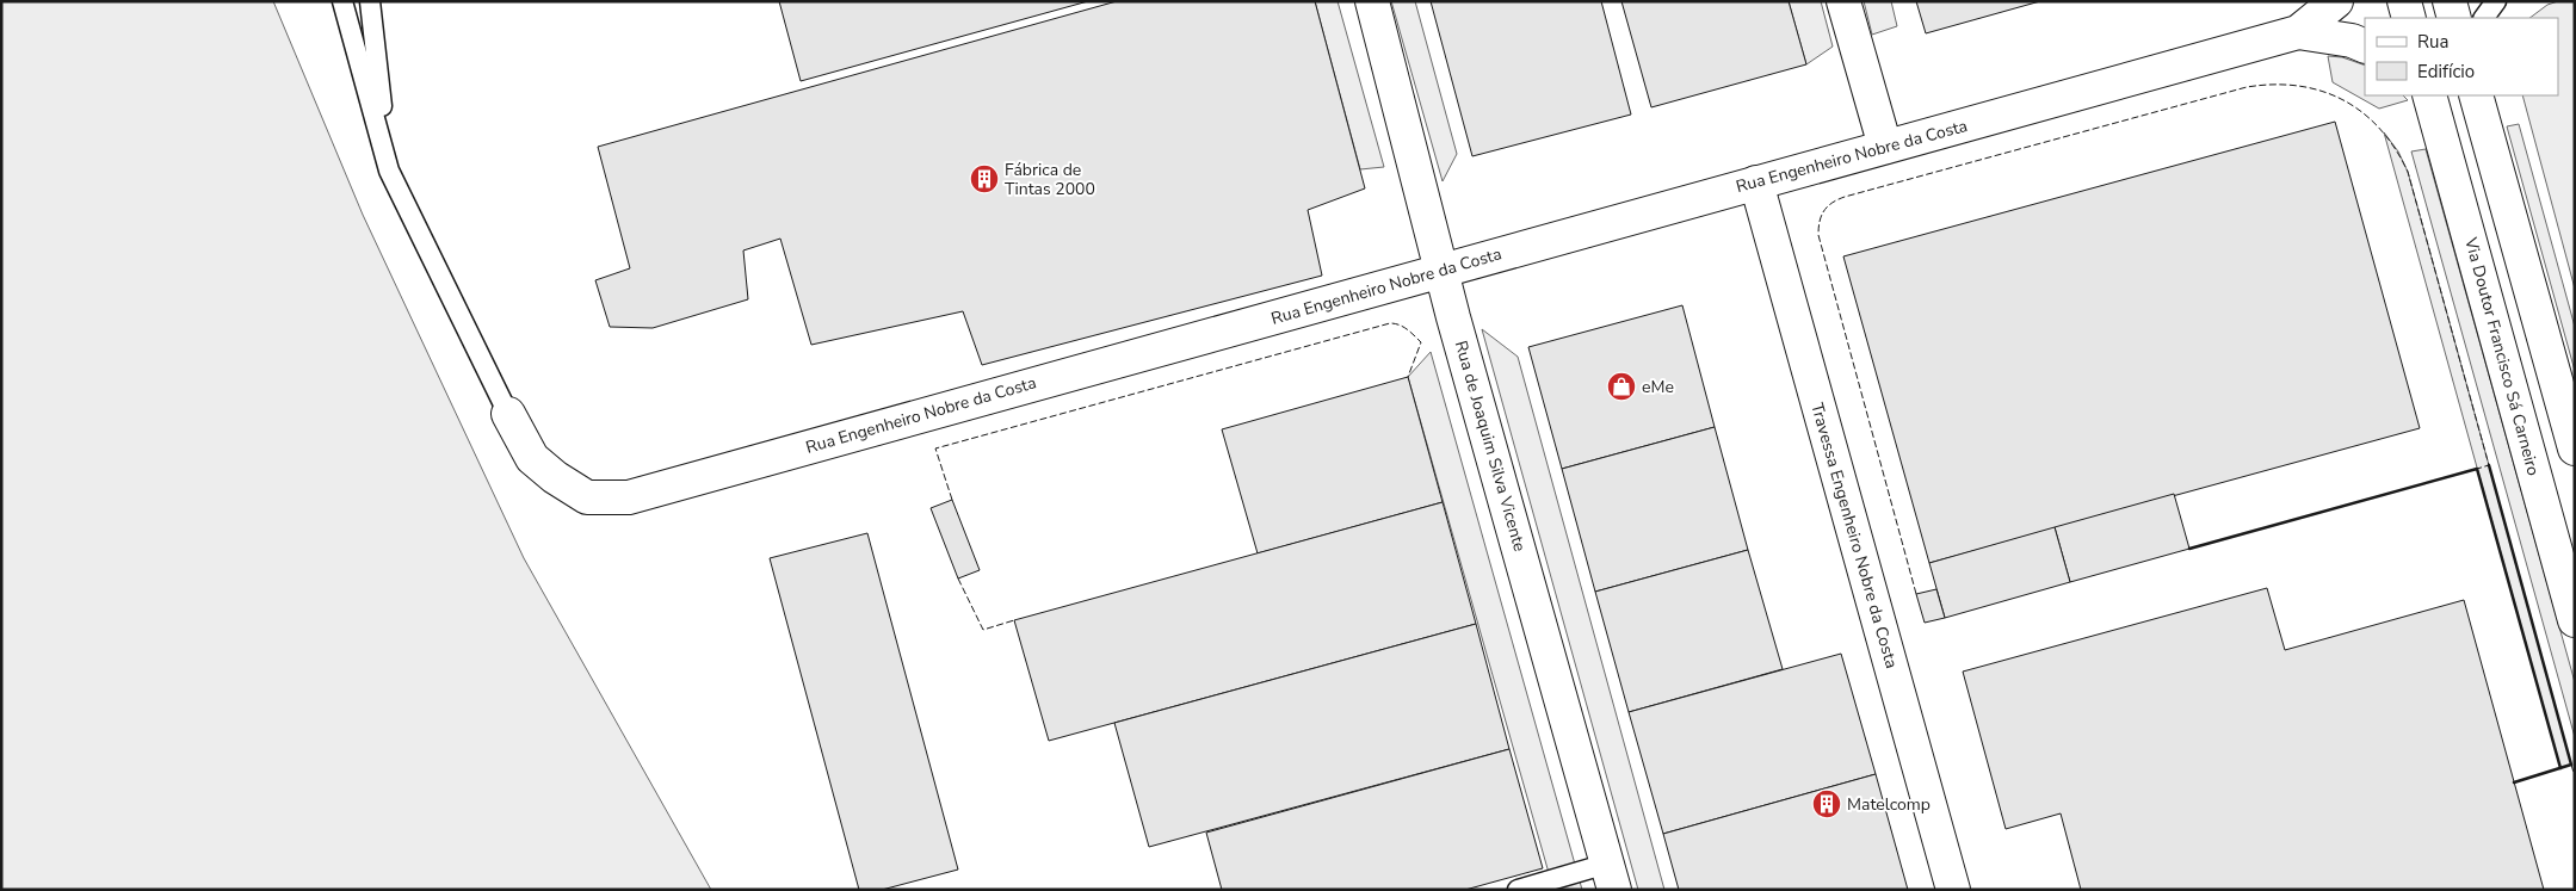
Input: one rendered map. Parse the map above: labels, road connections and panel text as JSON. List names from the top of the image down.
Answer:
{
  "streets": {
    "street": [
      "Rua Engenheiro Nobre da Costa",
      "Via Doutor Francisco Sá Carneiro",
      "Rua de Joaquim Silva Vicente",
      "Travessa Engenheiro Nobre da Costa"
    ]
  },
  "crossings": [
    ["Rua Engenheiro Nobre da Costa", "Rua de Joaquim Silva Vicente"],
    ["Rua Engenheiro Nobre da Costa", "Travessa Engenheiro Nobre da Costa"]
  ],
  "places": {
    "building": ["Fábrica de Tintas 2000", "Matelcomp"],
    "shop": ["eMe"]
  },
  "legend": ["Rua", "Edifício"]
}
